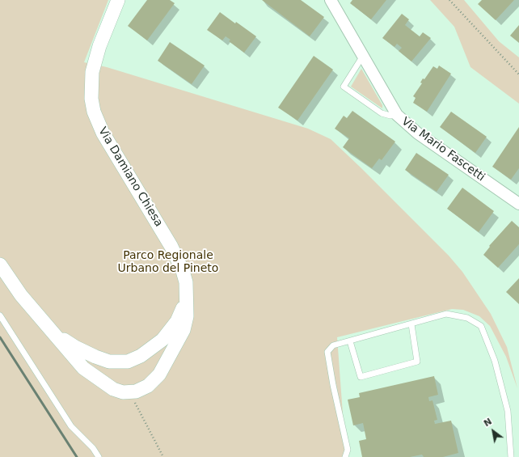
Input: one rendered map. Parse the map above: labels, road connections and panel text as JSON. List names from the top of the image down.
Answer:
{
  "streets": {
    "street": ["Via Mario Fascetti", "Via Damiano Chiesa"]
  },
  "parks": ["Parco Regionale Urbano del Pineto"],
  "north": "top left"
}
